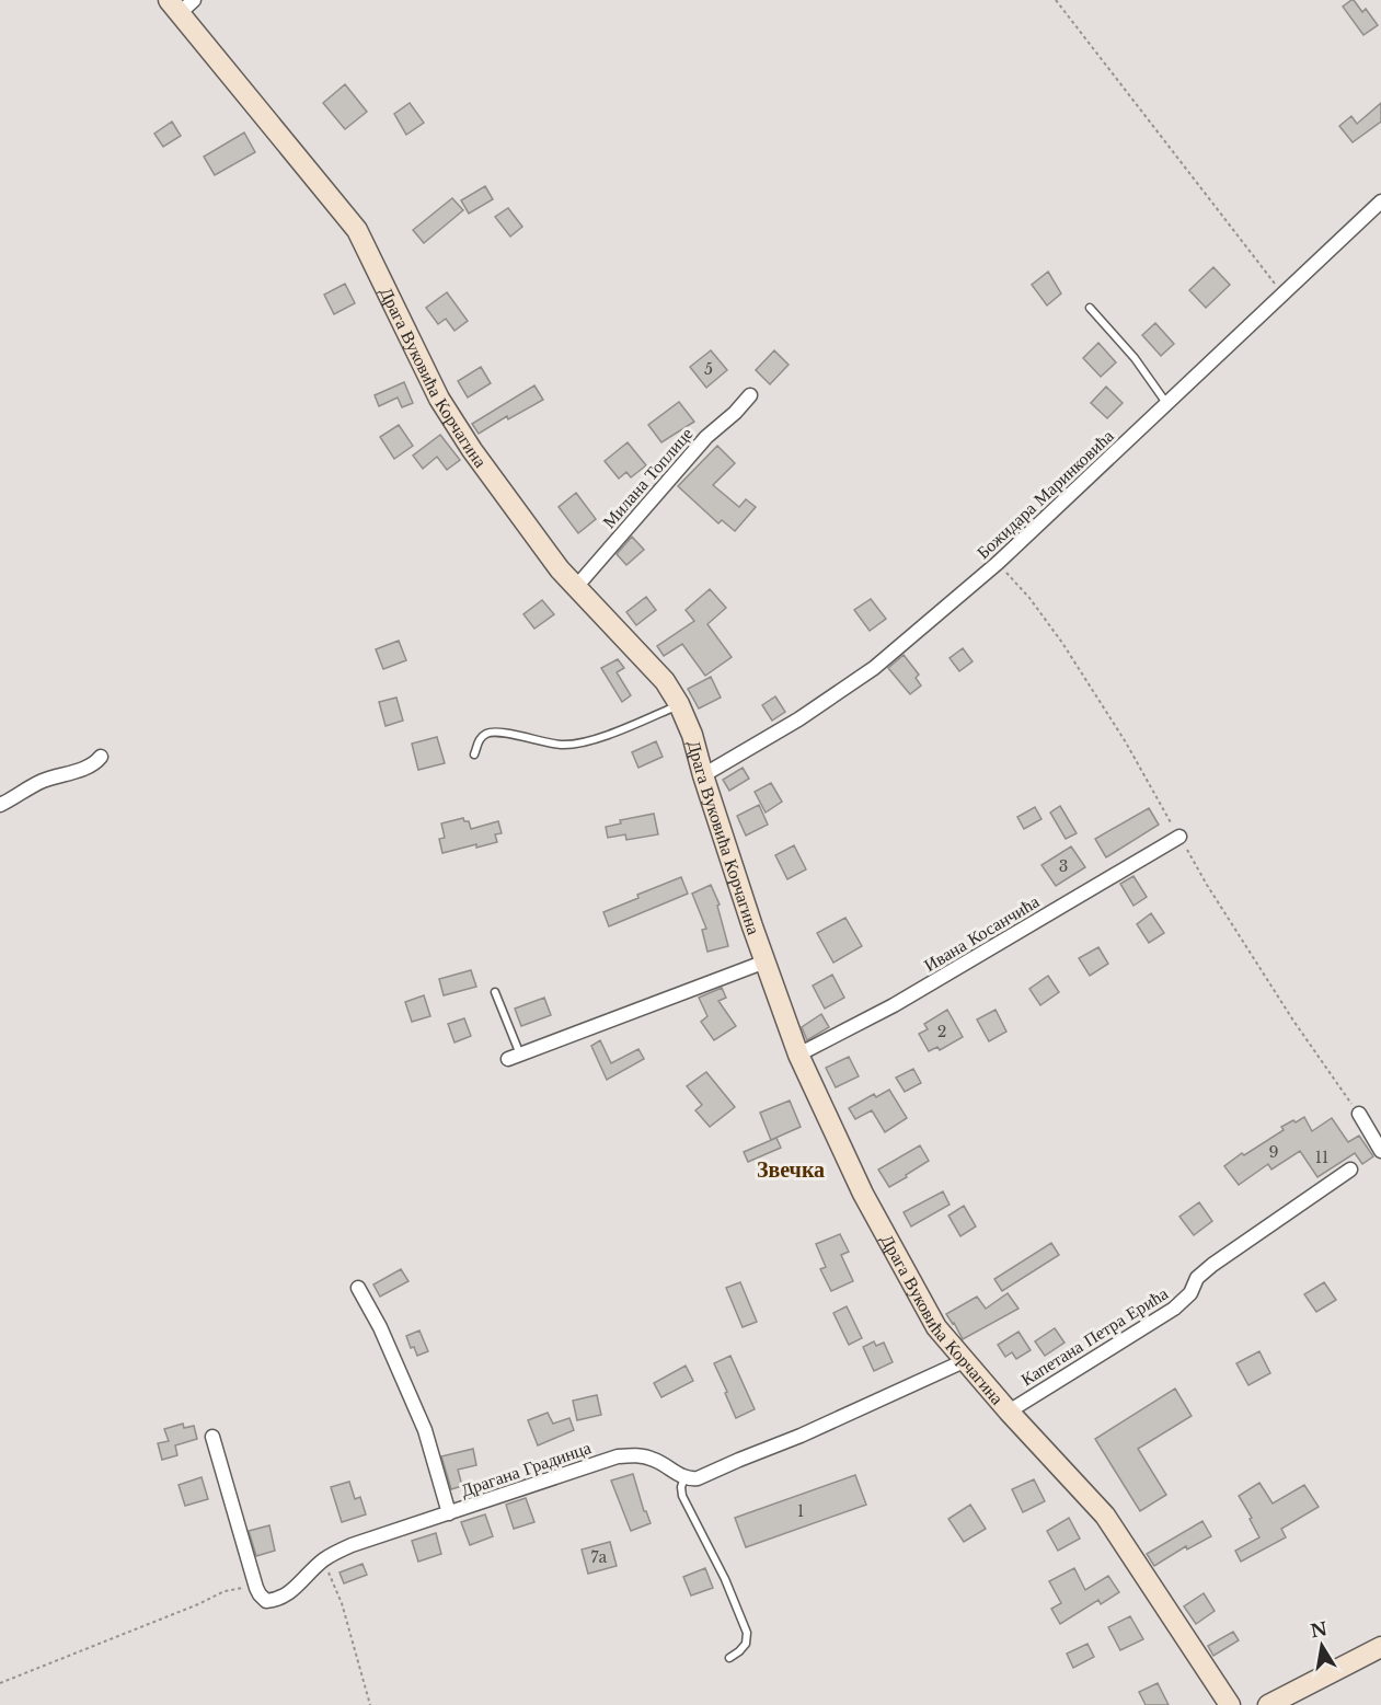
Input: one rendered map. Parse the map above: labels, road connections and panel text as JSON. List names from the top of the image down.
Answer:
{
  "streets": {
    "street": [
      "Драга Вуковића Корчагина",
      "Милана Топлице",
      "Божидара Маринковића",
      "Ивана Косанчића",
      "Капетана Петра Ерића",
      "Драгана Градинца"
    ]
  },
  "crossings": [
    ["Драга Вуковића Корчагина", "Милана Топлице"],
    ["Драга Вуковића Корчагина", "Божидара Маринковића"],
    ["Драга Вуковића Корчагина", "Ивана Косанчића"],
    ["Драга Вуковића Корчагина", "Капетана Петра Ерића"]
  ],
  "districts": ["Звечка"],
  "house_numbers": [
    "5",
    "3",
    "2",
    "9",
    "11",
    "1",
    "7a"
  ],
  "north": "top"
}
